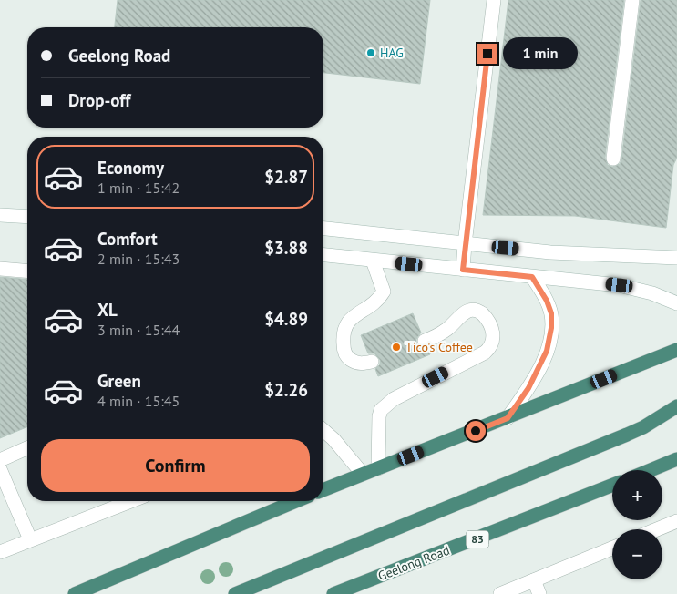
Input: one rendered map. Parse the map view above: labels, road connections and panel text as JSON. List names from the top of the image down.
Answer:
{
  "streets": {
    "highway": ["83", "Geelong Road"]
  },
  "places": ["HAG", "Tico's Coffee"],
  "page": {
    "banner": ["Geelong Road", "Drop-off"],
    "bubble": "1 min",
    "list": [
      {
        "name": "Economy",
        "note": "1 min · 15:42",
        "value": "$2.87"
      },
      {
        "name": "Comfort",
        "note": "2 min · 15:43",
        "value": "$3.88"
      },
      {
        "name": "XL",
        "note": "3 min · 15:44",
        "value": "$4.89"
      },
      {
        "name": "Green",
        "note": "4 min · 15:45",
        "value": "$2.26"
      }
    ],
    "buttons": "Confirm",
    "map_buttons": ["+", "−"]
  }
}
